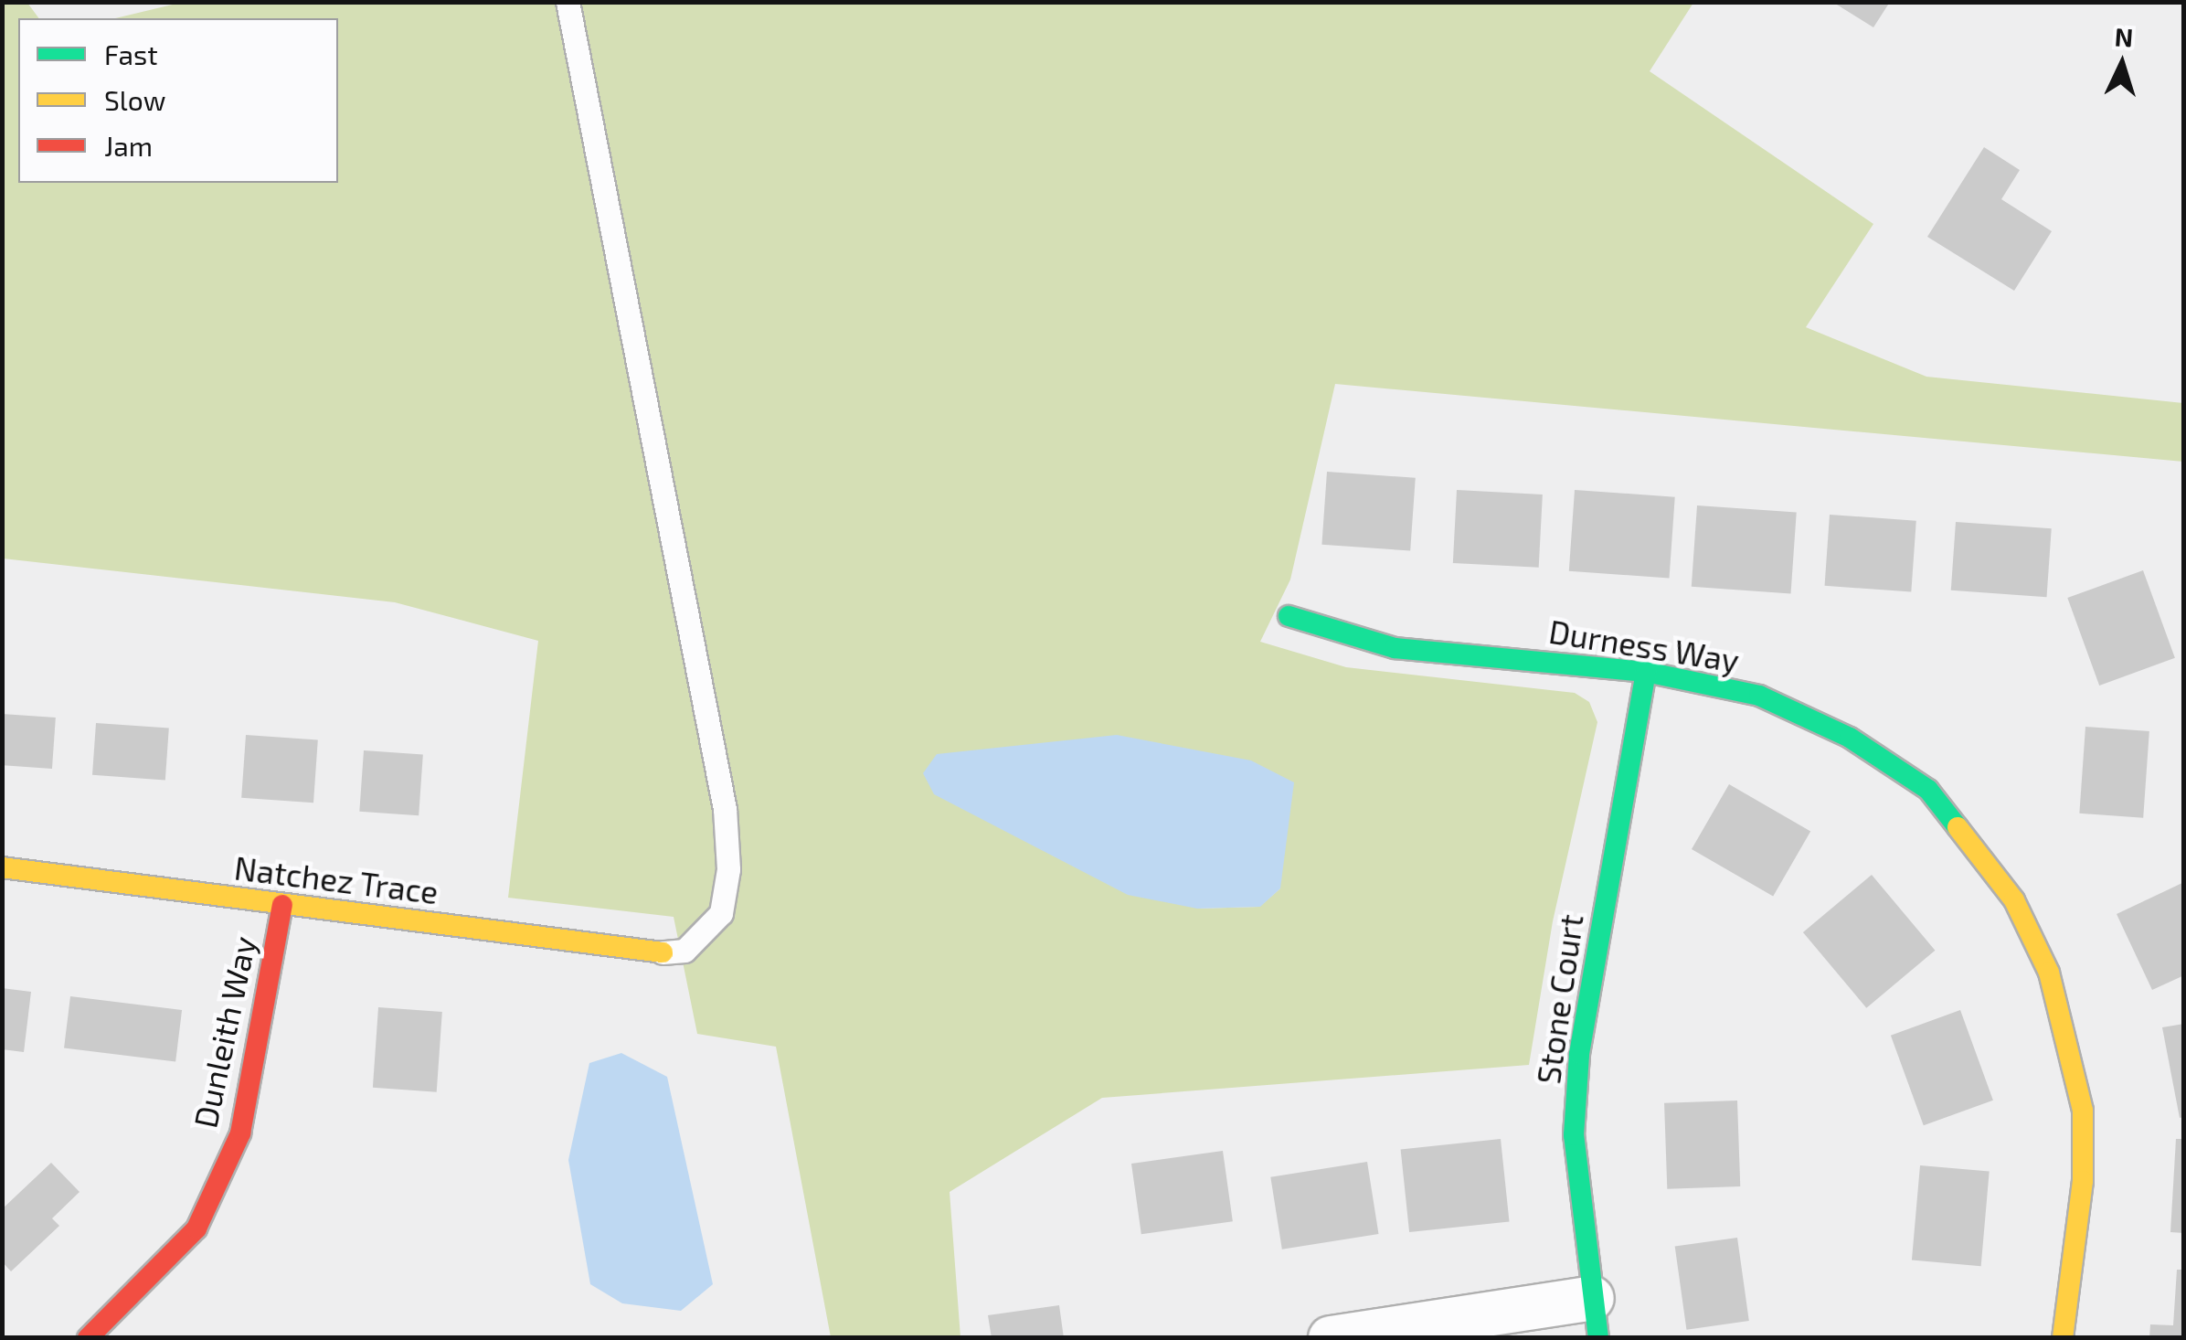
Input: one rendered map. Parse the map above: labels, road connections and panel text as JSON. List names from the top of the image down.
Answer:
{
  "streets": {
    "street": [
      "Durness Way",
      "Natchez Trace",
      "Stone Court",
      "Dunleith Way"
    ]
  },
  "crossings": [
    ["Durness Way", "Stone Court"],
    ["Natchez Trace", "Dunleith Way"]
  ],
  "legend": ["Fast", "Slow", "Jam"],
  "north": "top"
}
